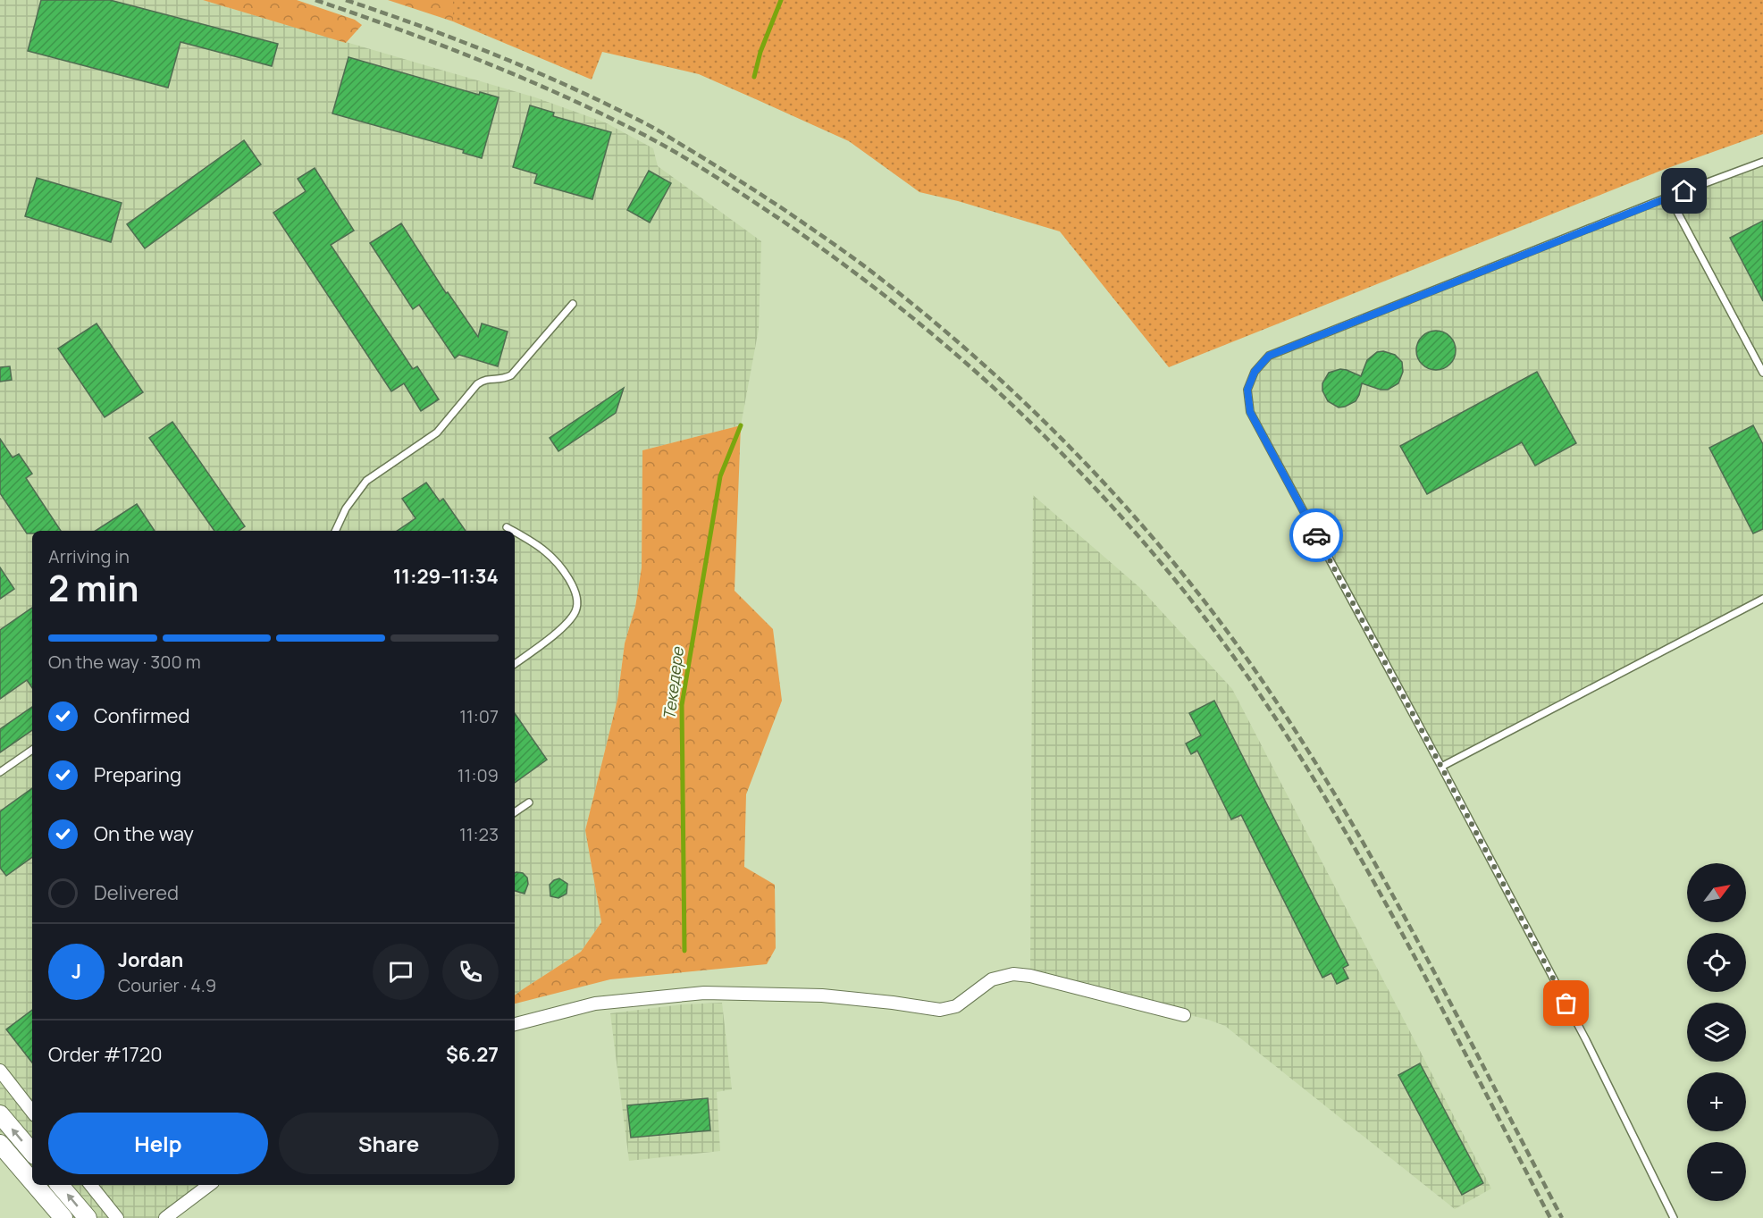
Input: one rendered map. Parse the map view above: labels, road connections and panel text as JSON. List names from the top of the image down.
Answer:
{
  "water": ["Текедере"],
  "north": "top right",
  "page": {
    "heading": ["2 min", "Arriving in", "11:29–11:34"],
    "panel": [
      "Jordan",
      "Courier · 4.9",
      "Order #1720",
      "$6.27"
    ],
    "bar": "On the way · 300 m",
    "list": [
      ["Confirmed", "11:07"],
      ["Preparing", "11:09"],
      ["On the way", "11:23"],
      "Delivered"
    ],
    "map_buttons": ["+", "−"],
    "round": "J",
    "buttons": ["Help", "Share"]
  }
}
